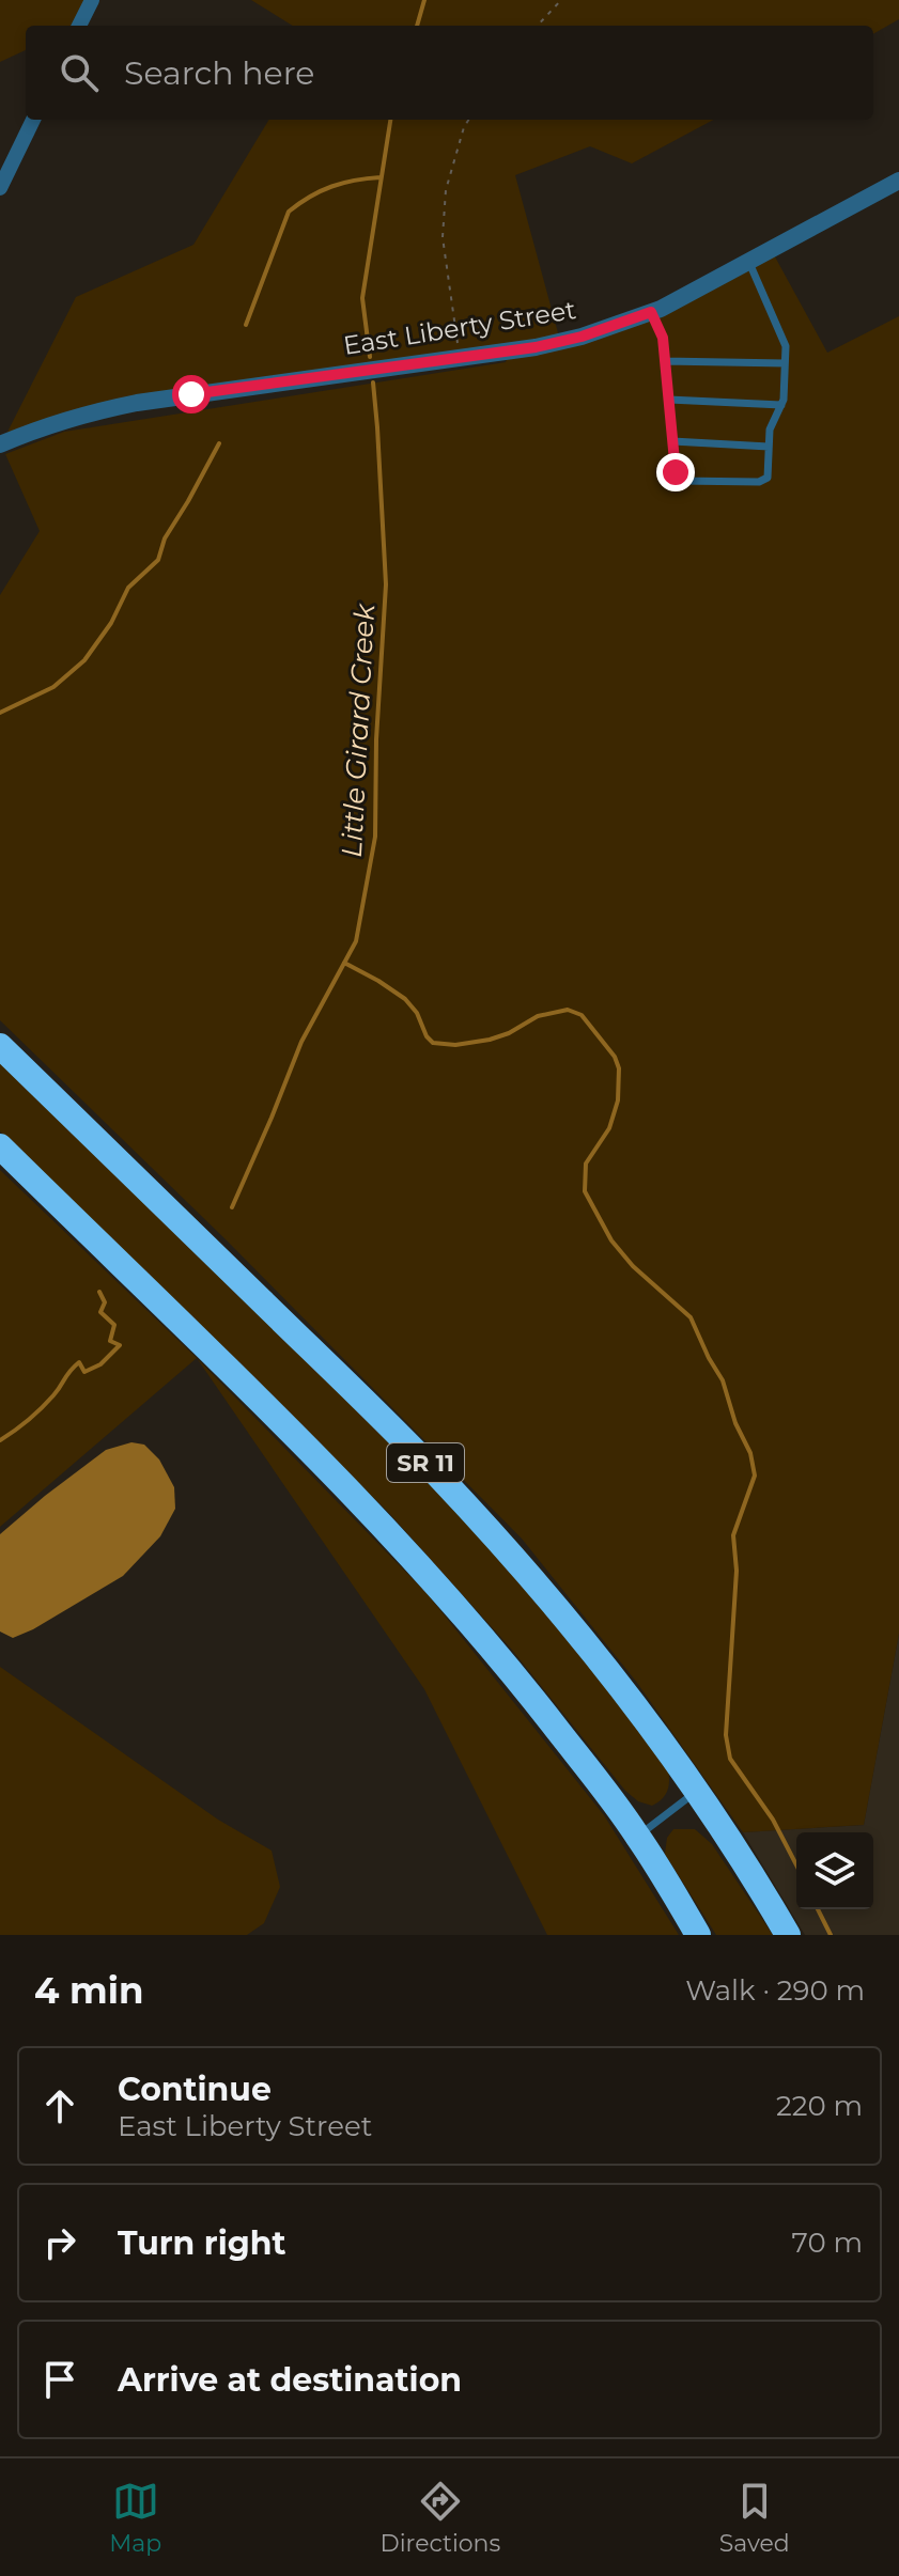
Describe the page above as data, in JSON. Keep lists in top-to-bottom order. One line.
{"streets":{"highway":["SR 11"],"street":["East Liberty Street"]},"water":["Little Girard Creek"],"page":{"search":"Search here","heading":["4 min","Walk · 290 m"],"list":[["Continue","East Liberty Street","220 m"],["Turn right","70 m"],"Arrive at destination"],"nav":["Map","Directions","Saved"]}}
